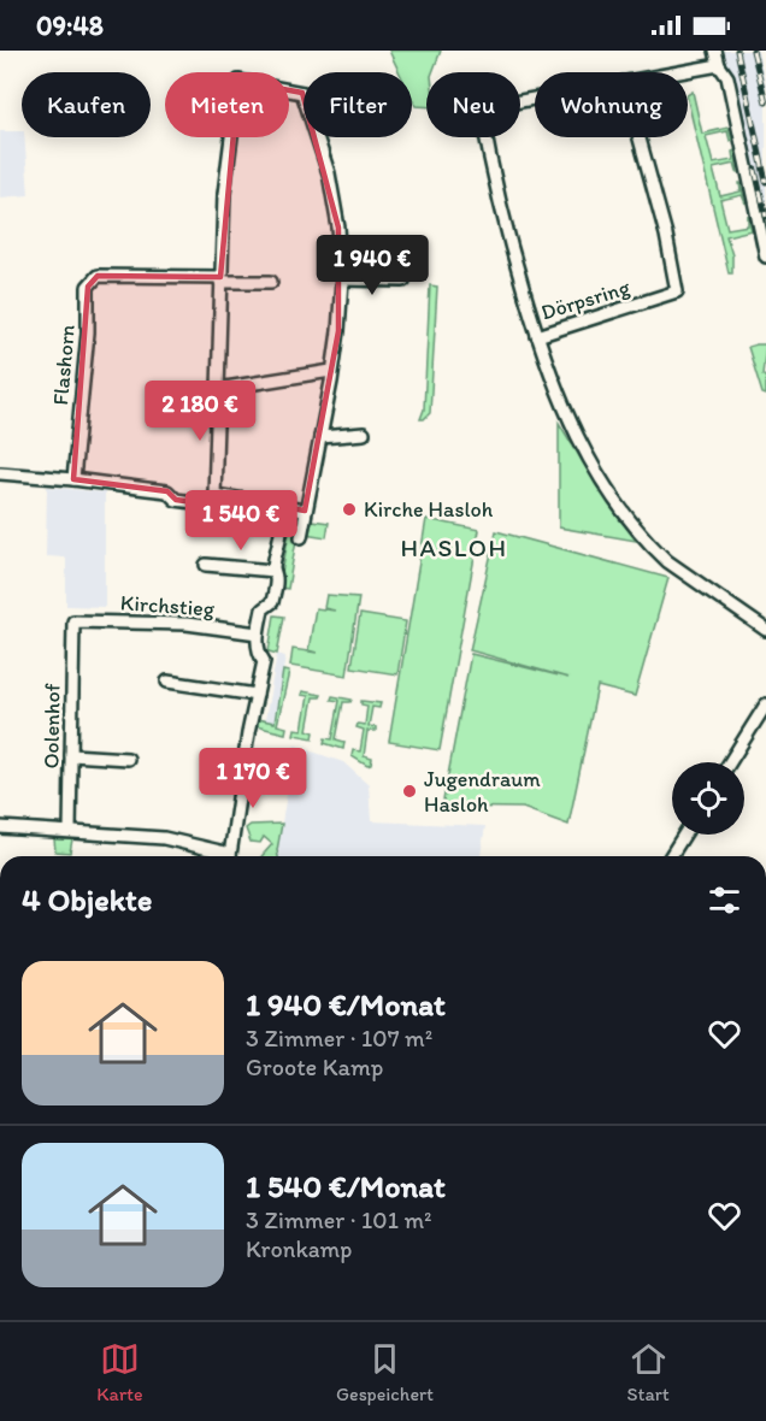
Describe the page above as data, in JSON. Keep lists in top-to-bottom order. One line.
{"streets":{"street":["Dörpsring","Flashorn","Kirchstieg","Oolenhof"]},"crossings":[["Kirchstieg","Oolenhof"]],"districts":["HASLOH"],"places":["Kirche Hasloh","Jugendraum Hasloh"],"page":{"status":"09:48","chip":["Kaufen","Mieten","Filter","Neu","Wohnung"],"price":["1 940 €","2 180 €","1 540 €","1 170 €"],"heading":"4 Objekte","list":[{"name":"1 940 €/Monat","note":"3 Zimmer · 107 m² · Groote Kamp"},{"name":"1 540 €/Monat","note":"3 Zimmer · 101 m² · Kronkamp"}],"tabs":["Karte","Gespeichert","Start"]}}
